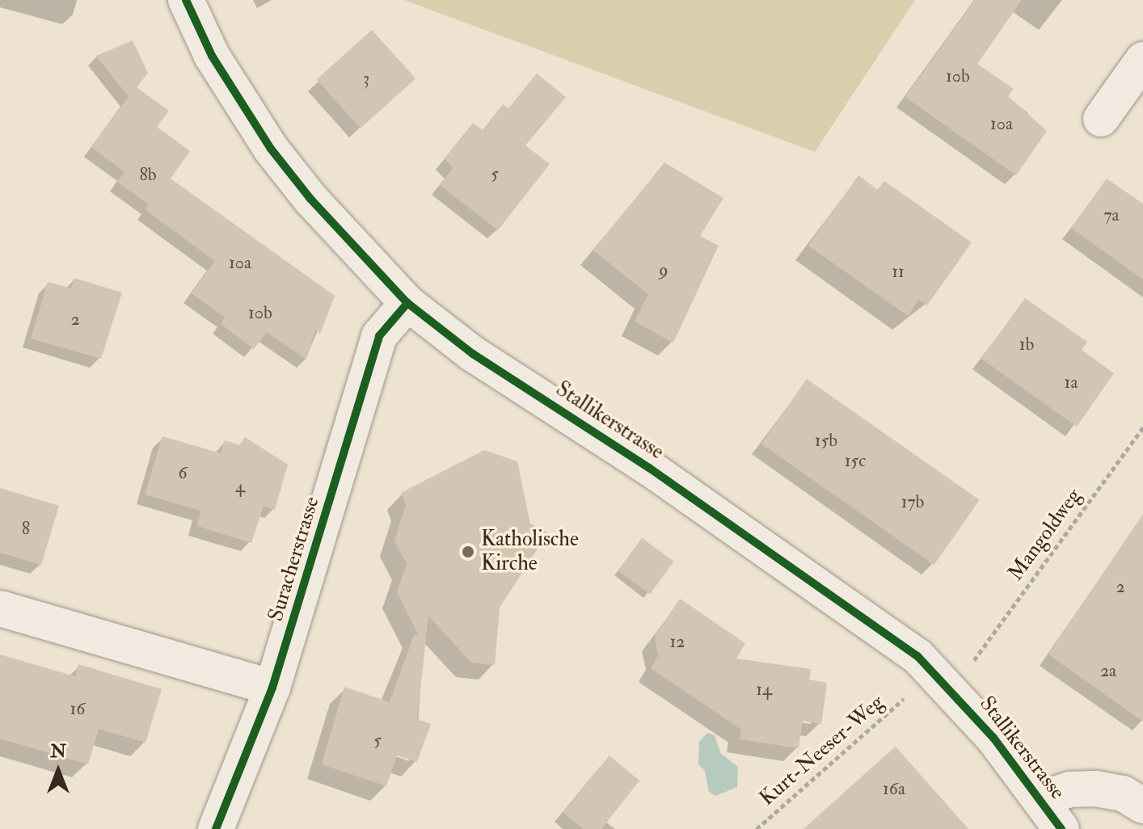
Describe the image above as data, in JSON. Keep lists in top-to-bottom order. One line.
{"streets":{"main road":["Stallikerstrasse","Suracherstrasse"],"path":["Mangoldweg","Kurt-Neeser-Weg"]},"crossings":[["Stallikerstrasse","Suracherstrasse"]],"places":["Katholische Kirche"],"house_numbers":["10b","3","10a","5","8b","7a","10a","9","11","10b","2","1b","1a","15b","15c","6","4","17b","8","2","12","2a","14","16","5","16a"],"north":"top"}
